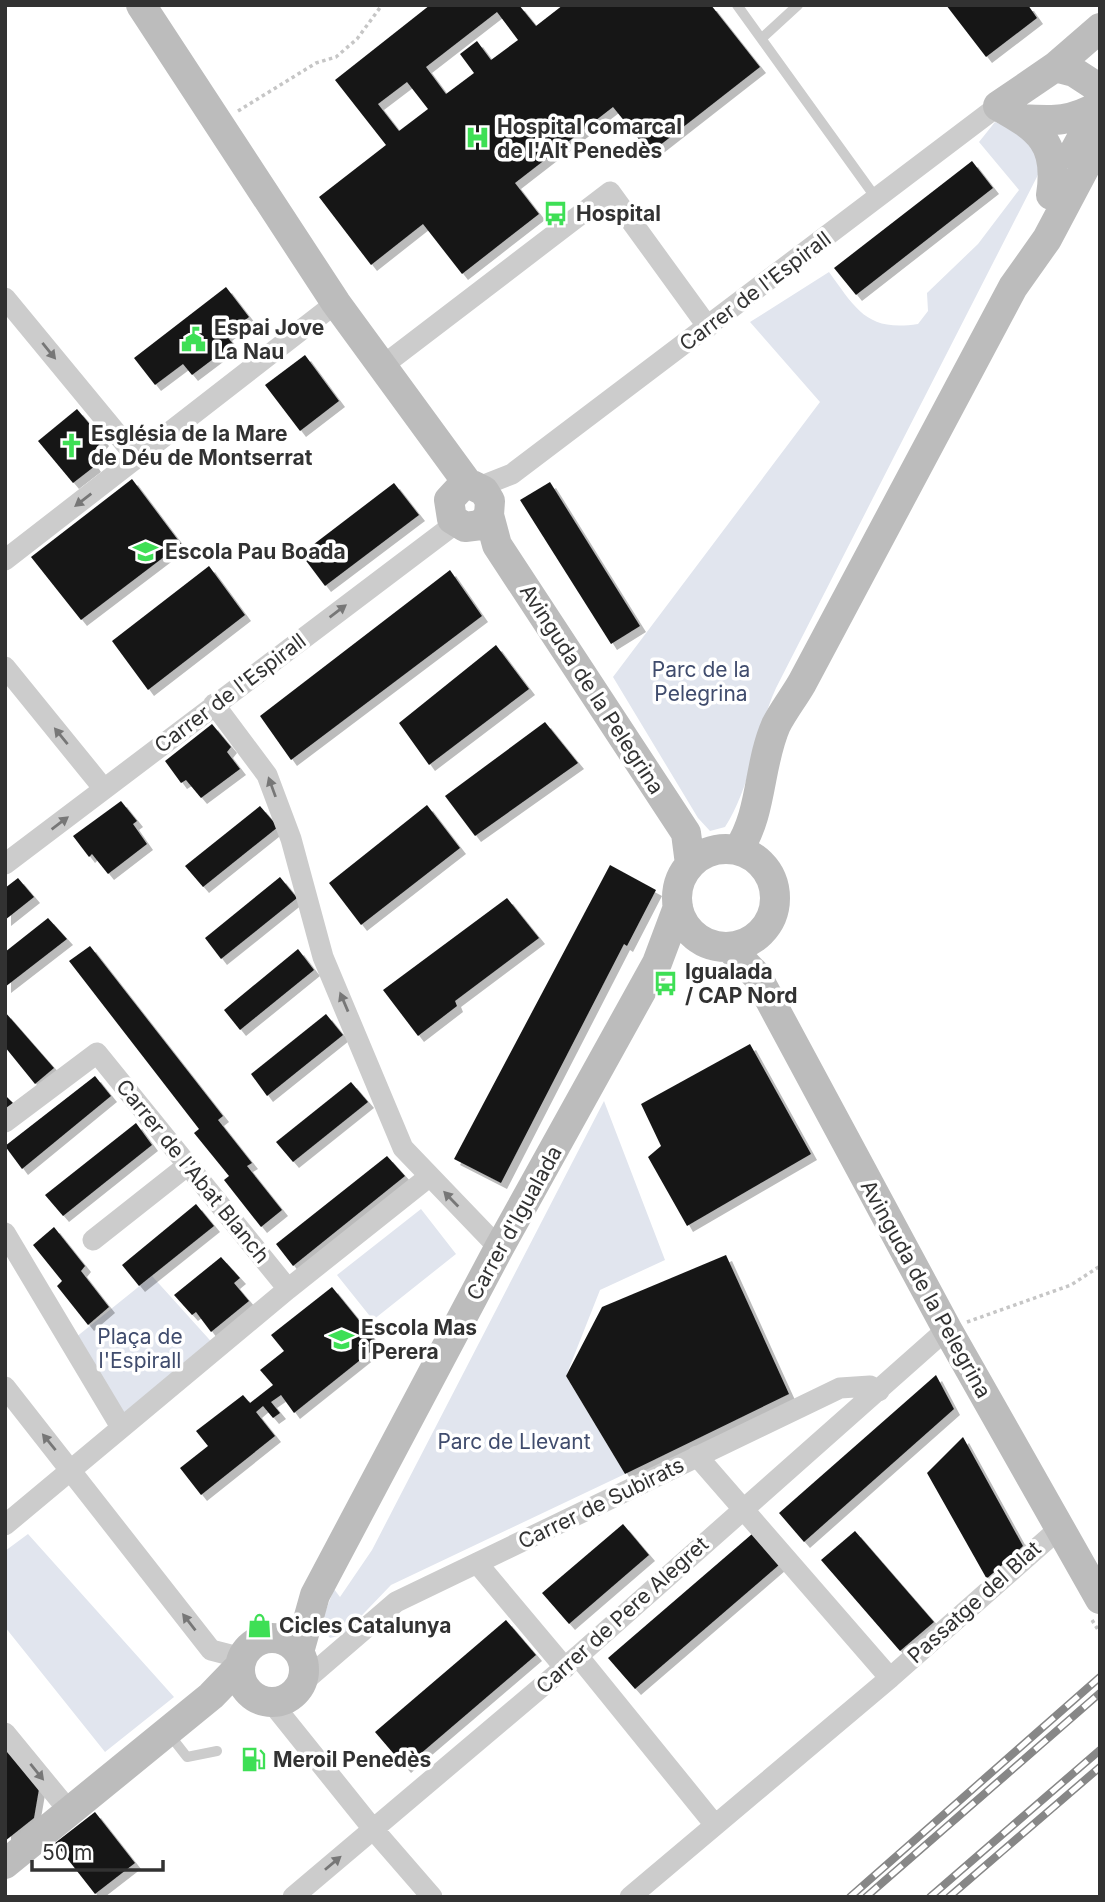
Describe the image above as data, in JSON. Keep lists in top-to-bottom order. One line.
{"streets":{"street":["Carrer de l'Espirall","Avinguda de la Pelegrina","Carrer de l'Abat Blanch","Carrer d'Igualada","Carrer de Subirats","Passatge del Blat","Carrer de Pere Alegret"]},"crossings":[["Carrer de l'Espirall","Avinguda de la Pelegrina"],["Avinguda de la Pelegrina","Carrer d'Igualada"],["Avinguda de la Pelegrina","Passatge del Blat"],["Avinguda de la Pelegrina","Carrer de Pere Alegret"],["Carrer d'Igualada","Carrer de Subirats"],["Carrer de Subirats","Carrer de Pere Alegret"]],"one_way":["Carrer de l'Espirall"],"parks":["Parc de la Pelegrina","Plaça de l'Espirall","Parc de Llevant"],"places":{"hospital":["Hospital comarcal de l'Alt Penedès"],"bus stop":["Hospital","Igualada / CAP Nord"],"public building":["Espai Jove La Nau"],"church":["Església de la Mare de Déu de Montserrat"],"school or university":["Escola Pau Boada","Escola Mas i Perera"],"shop":["Cicles Catalunya"],"fuel station":["Meroil Penedès"]},"scale_bar":"50 m"}
